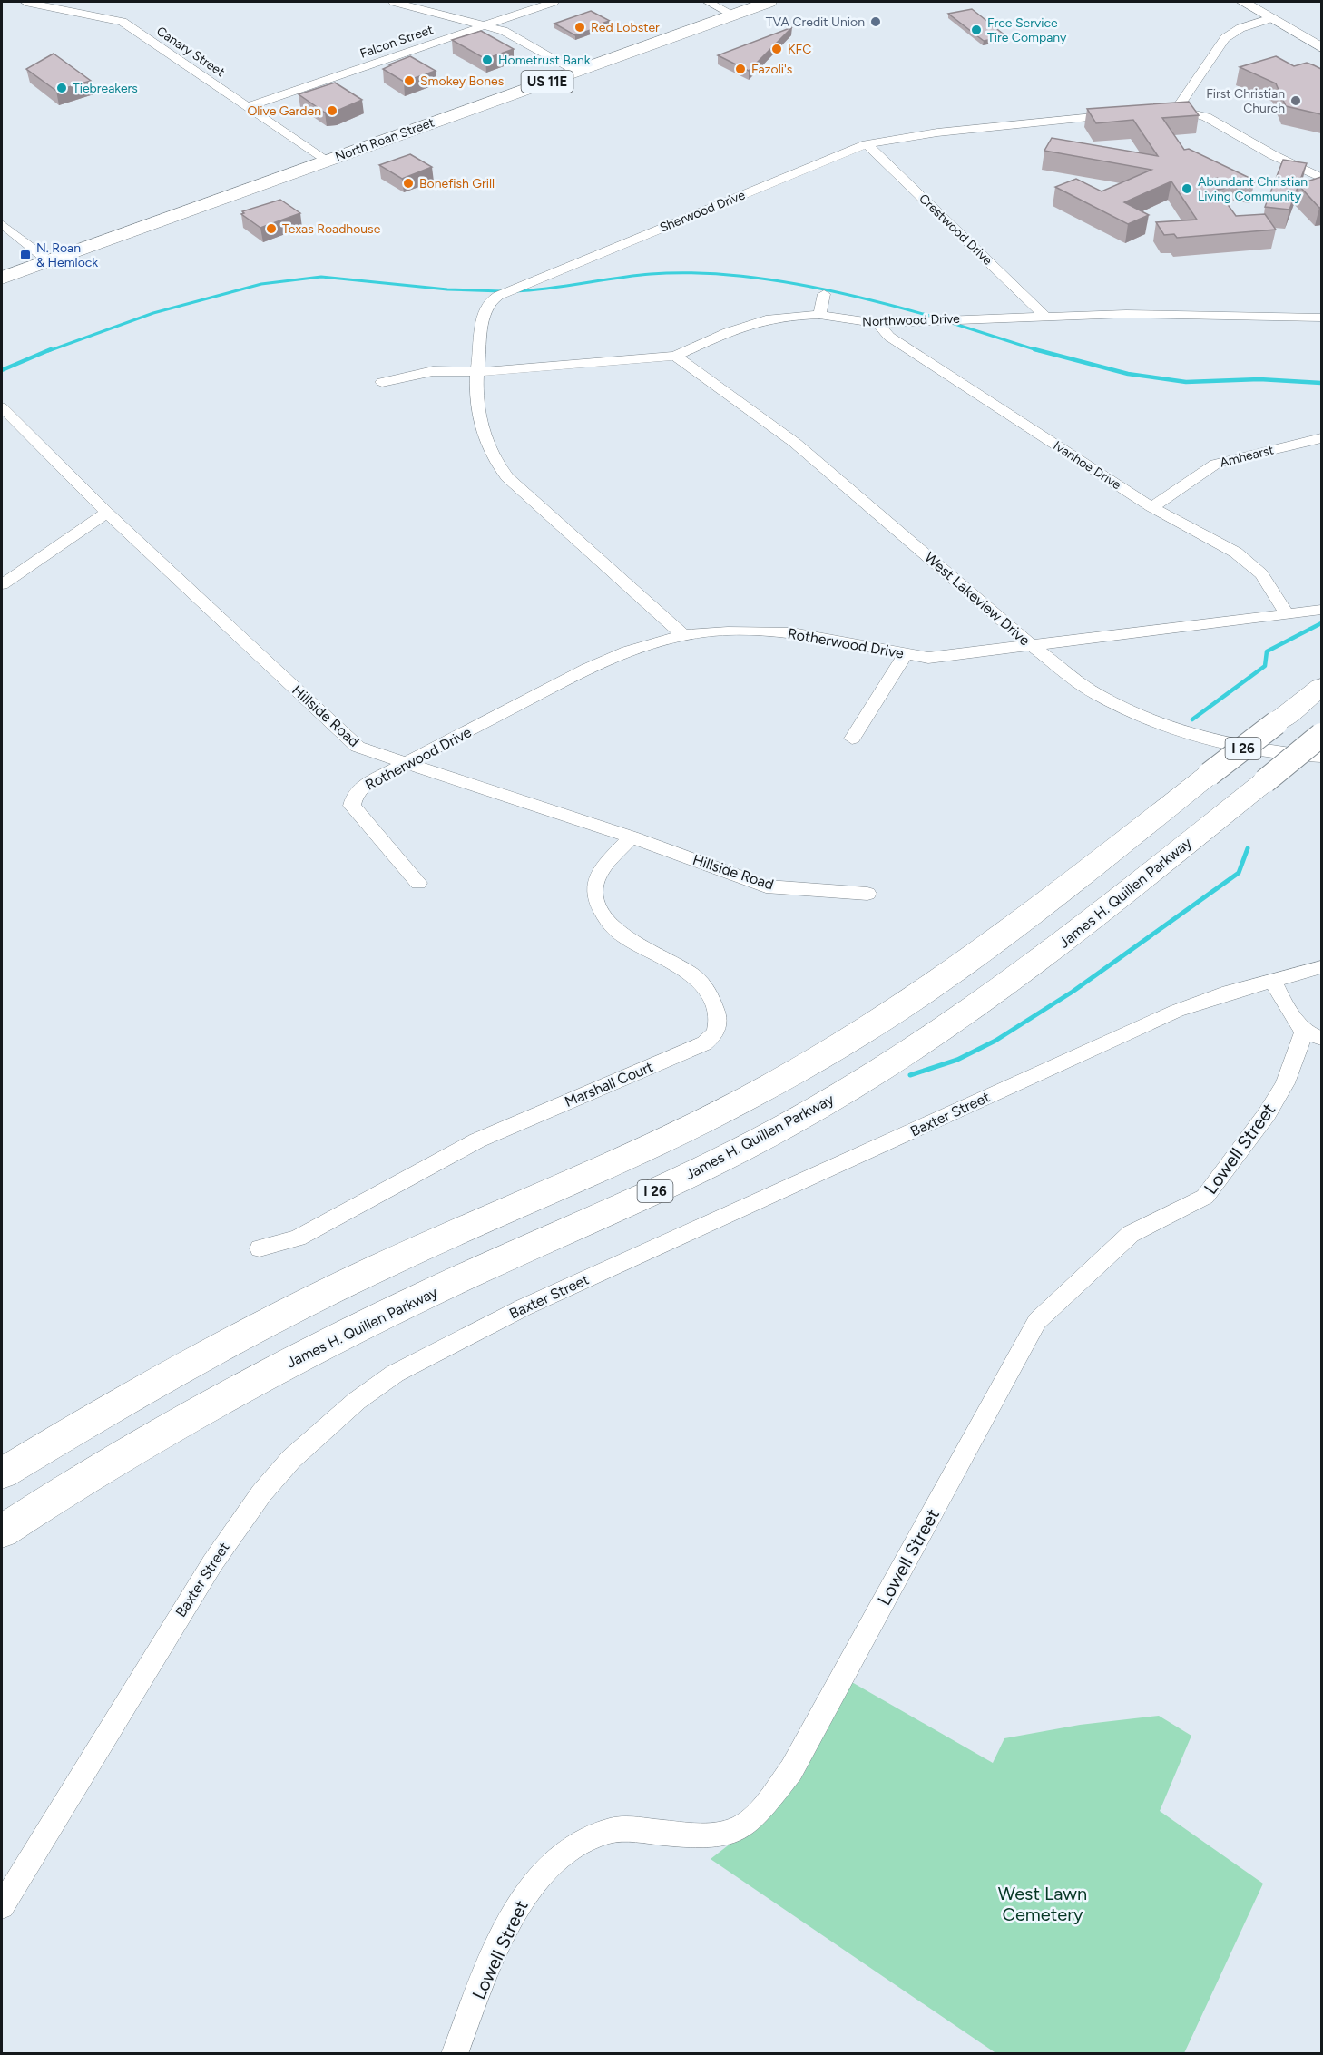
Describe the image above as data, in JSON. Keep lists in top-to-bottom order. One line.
{"streets":{"main road":["US 11E","North Roan Street","I 26","James H. Quillen Parkway"],"street":["Falcon Street","Canary Street","Sherwood Drive","Crestwood Drive","Northwood Drive","Amhearst","Ivanhoe Drive","West Lakeview Drive","Rotherwood Drive","Hillside Road","Marshall Court","Baxter Street","Lowell Street"]},"crossings":[["Falcon Street","Canary Street"],["Canary Street","North Roan Street"],["Sherwood Drive","Crestwood Drive"],["Sherwood Drive","Northwood Drive"],["Sherwood Drive","Rotherwood Drive"],["Crestwood Drive","Northwood Drive"],["Northwood Drive","Ivanhoe Drive"],["Northwood Drive","West Lakeview Drive"],["Amhearst","Ivanhoe Drive"],["Ivanhoe Drive","Rotherwood Drive"],["West Lakeview Drive","Rotherwood Drive"],["Rotherwood Drive","Hillside Road"],["Hillside Road","Marshall Court"],["Baxter Street","Lowell Street"]],"parks":["West Lawn Cemetery"],"places":{"other":["TVA Credit Union","Red Lobster","Free Service Tire Company","KFC","Hometrust Bank","Fazoli's","Smokey Bones","Tiebreakers","First Christian Church","Olive Garden","Bonefish Grill","Abundant Christian Living Community","Texas Roadhouse"],"transit":["N. Roan & Hemlock"]}}
